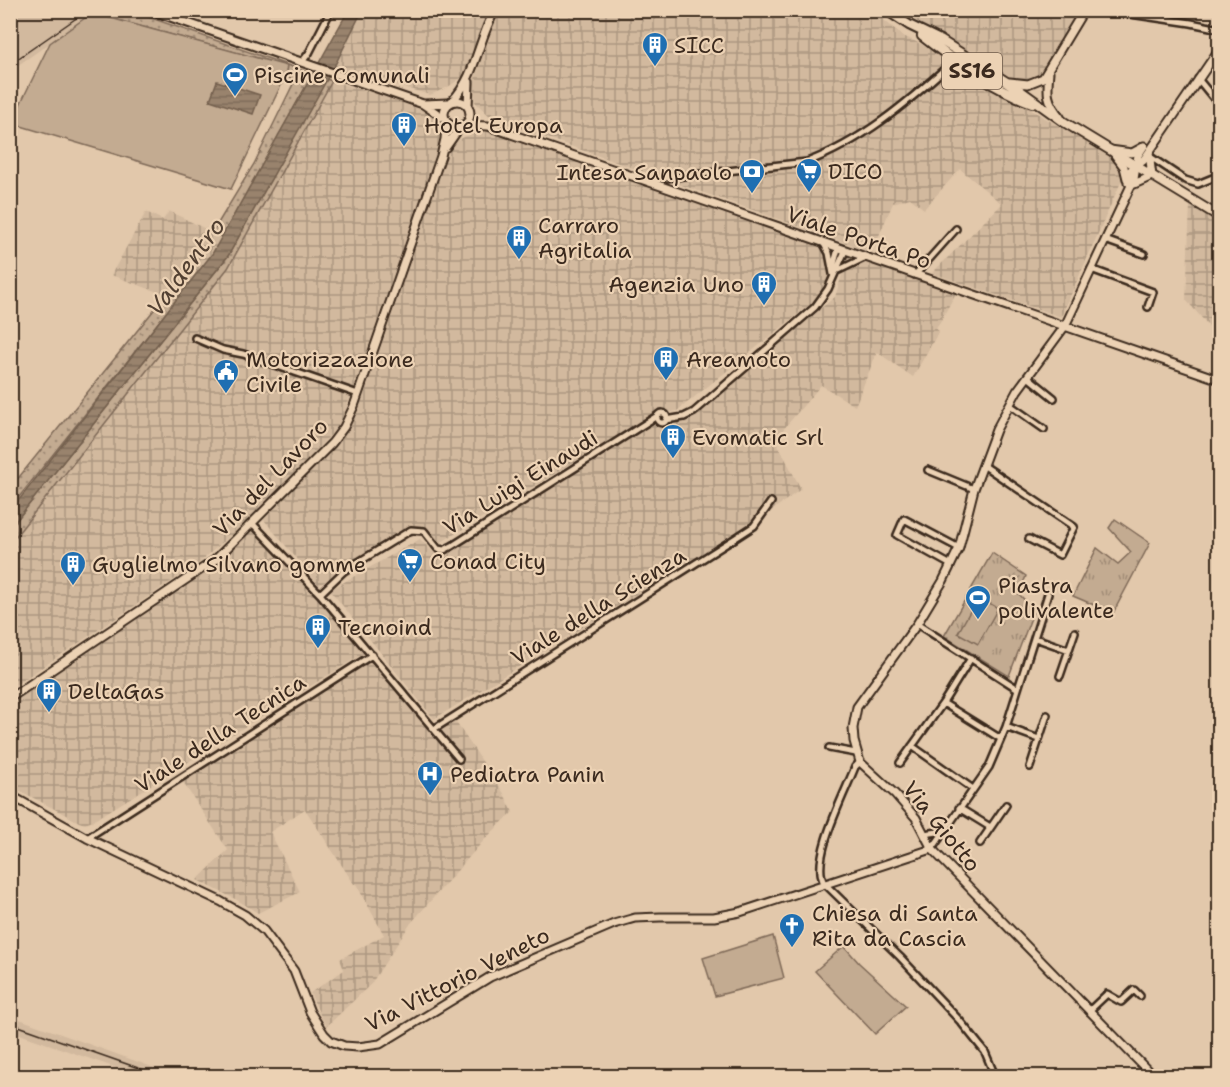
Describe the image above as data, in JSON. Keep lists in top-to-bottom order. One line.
{"streets":{"main road":["SS16"],"street":["Viale Porta Po","Via del Lavoro","Via Luigi Einaudi","Viale della Scienza","Viale della Tecnica","Via Giotto","Via Vittorio Veneto"]},"crossings":[["SS16","Via Giotto"],["Viale Porta Po","Via Giotto"],["Viale della Tecnica","Via Vittorio Veneto"],["Via Giotto","Via Vittorio Veneto"]],"water":["Valdentro"],"places":{"building":["SICC","Hotel Europa","Carraro Agritalia","Agenzia Uno","Areamoto","Evomatic Srl","Guglielmo Silvano gomme","Tecnoind","DeltaGas"],"sports":["Piscine Comunali","Piastra polivalente"],"supermarket":["DICO","Conad City"],"bank":["Intesa Sanpaolo"],"public building":["Motorizzazione Civile"],"hospital":["Pediatra Panin"],"church":["Chiesa di Santa Rita da Cascia"]}}
